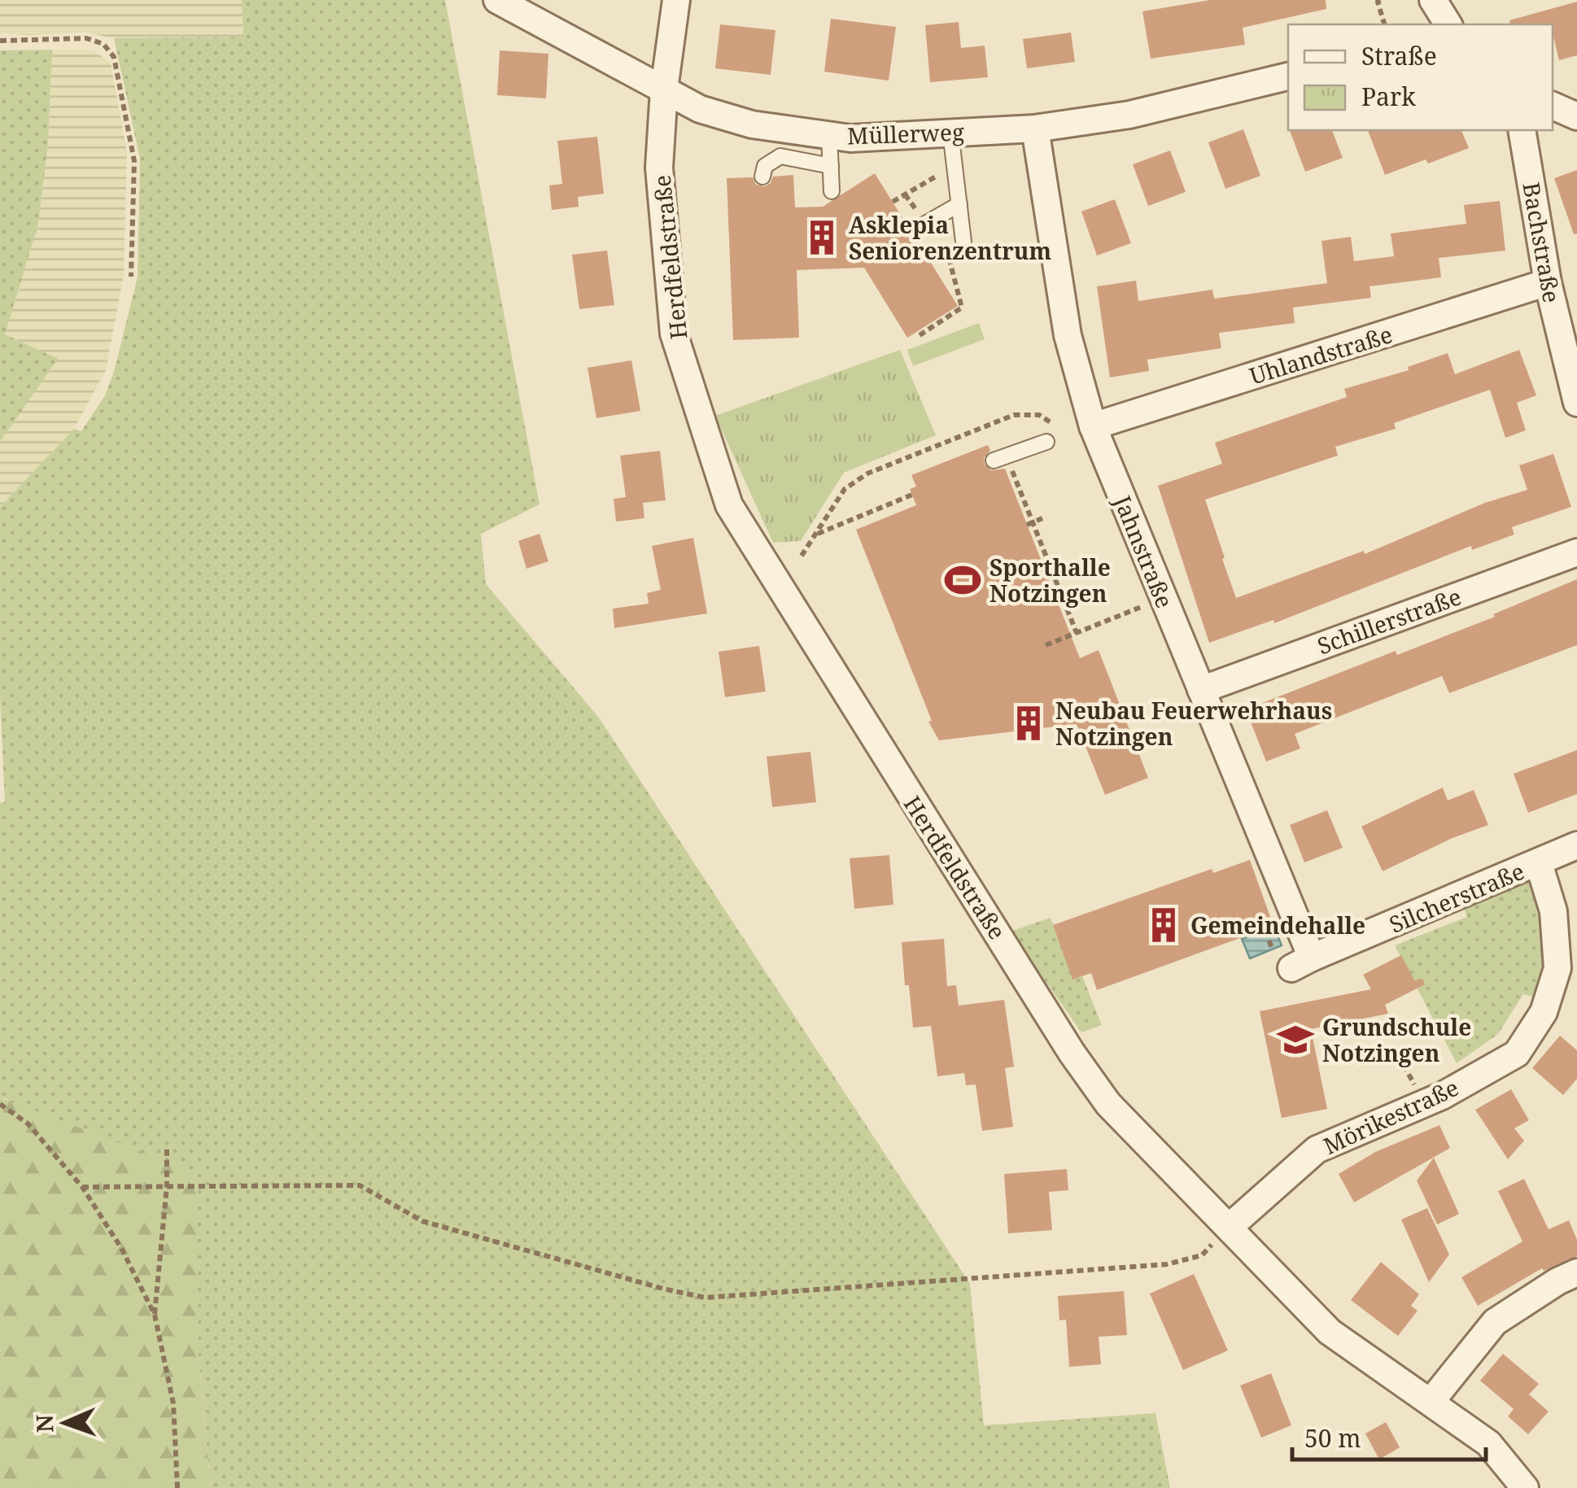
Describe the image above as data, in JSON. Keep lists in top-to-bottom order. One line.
{"streets":{"street":["Müllerweg","Bachstraße","Herdfeldstraße","Uhlandstraße","Jahnstraße","Schillerstraße","Silcherstraße","Mörikestraße"]},"crossings":[["Müllerweg","Herdfeldstraße"],["Müllerweg","Jahnstraße"],["Bachstraße","Uhlandstraße"],["Herdfeldstraße","Mörikestraße"],["Uhlandstraße","Jahnstraße"],["Jahnstraße","Schillerstraße"],["Jahnstraße","Silcherstraße"],["Silcherstraße","Mörikestraße"]],"places":{"building":["Asklepia Seniorenzentrum","Neubau Feuerwehrhaus Notzingen","Gemeindehalle"],"sports":["Sporthalle Notzingen"],"school or university":["Grundschule Notzingen"]},"legend":["Straße","Park"],"scale_bar":"50 m","north":"left"}
